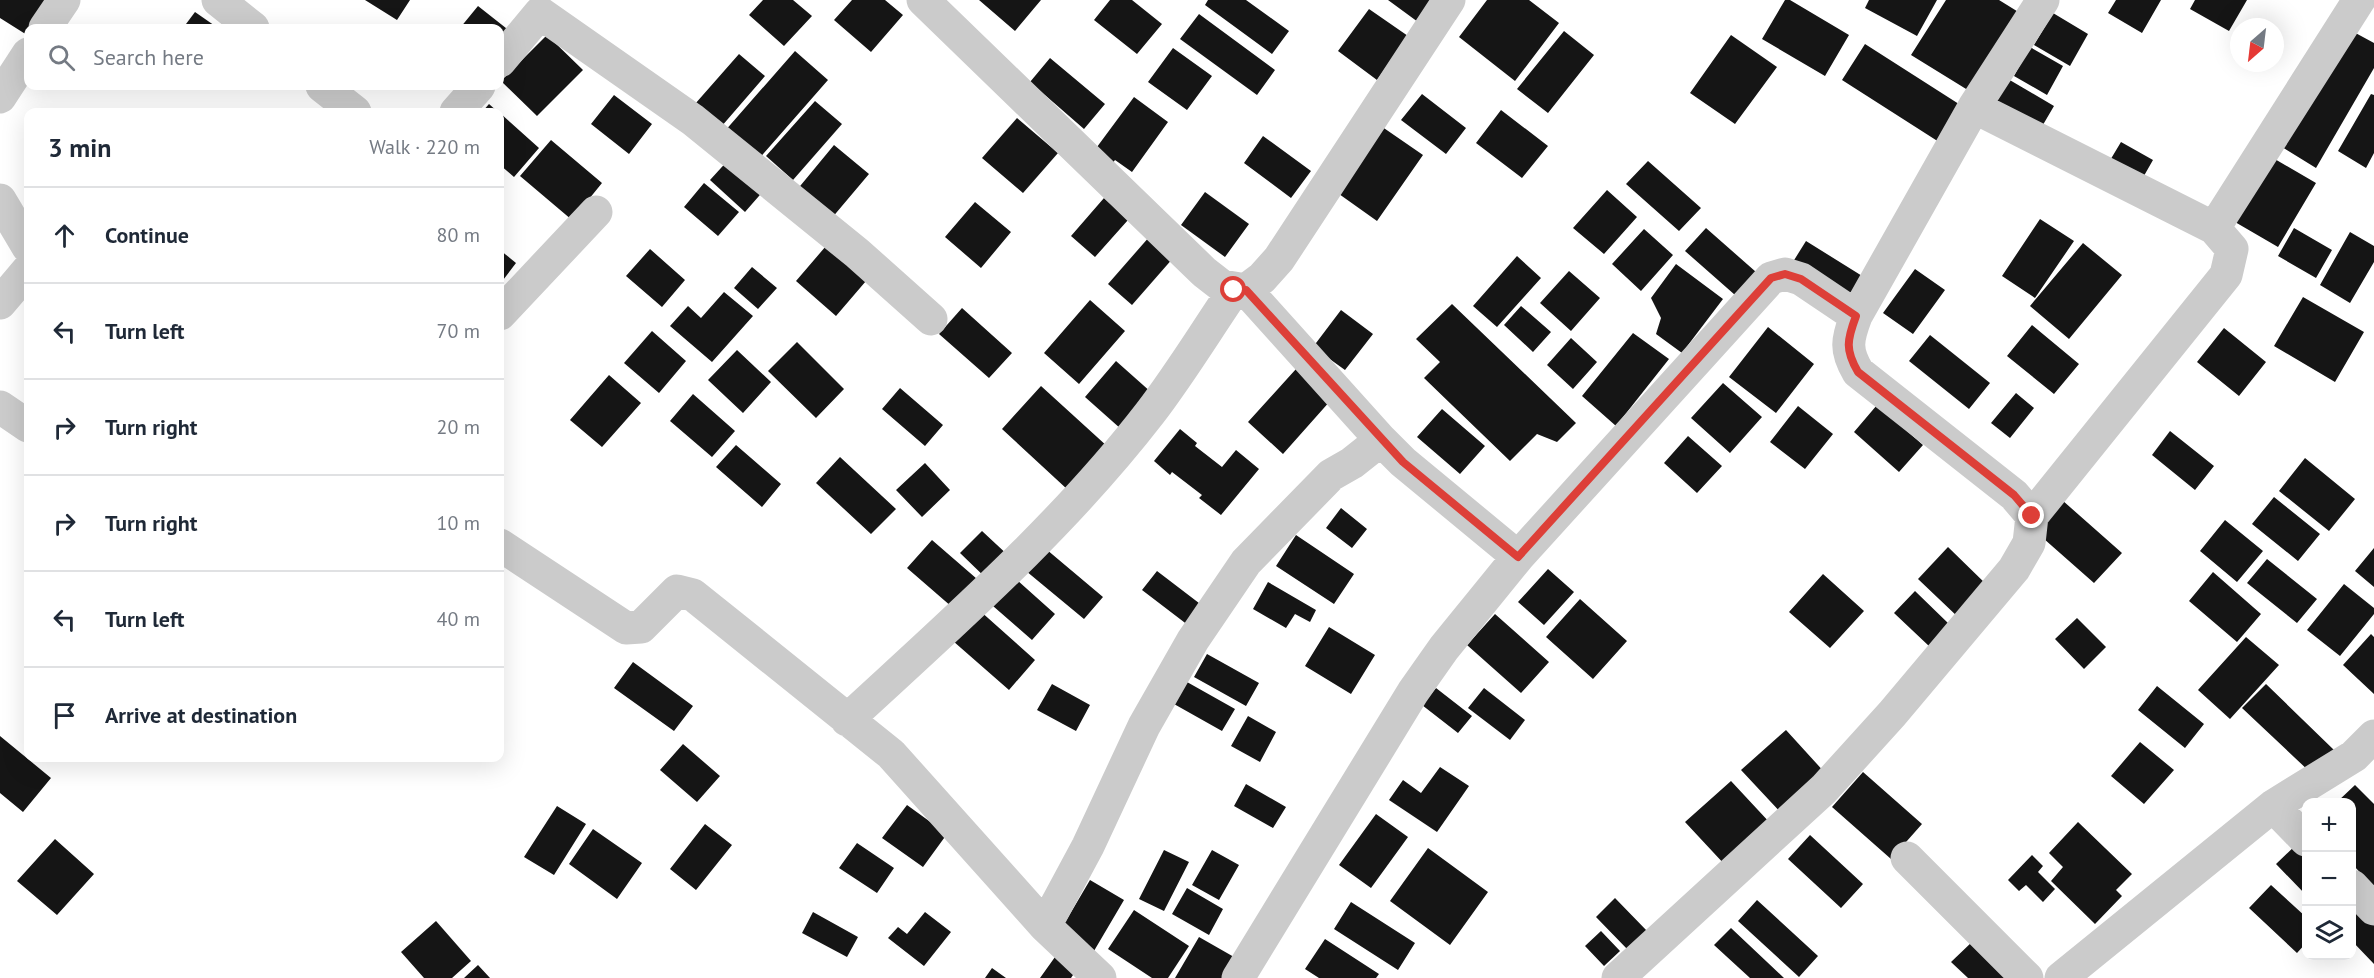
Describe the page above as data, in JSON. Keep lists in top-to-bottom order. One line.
{"north":"bottom left","page":{"search":"Search here","heading":["3 min","Walk · 220 m"],"list":[["Continue","80 m"],["Turn left","70 m"],["Turn right","20 m"],["Turn right","10 m"],["Turn left","40 m"],"Arrive at destination"],"map_buttons":["+","−"]}}
